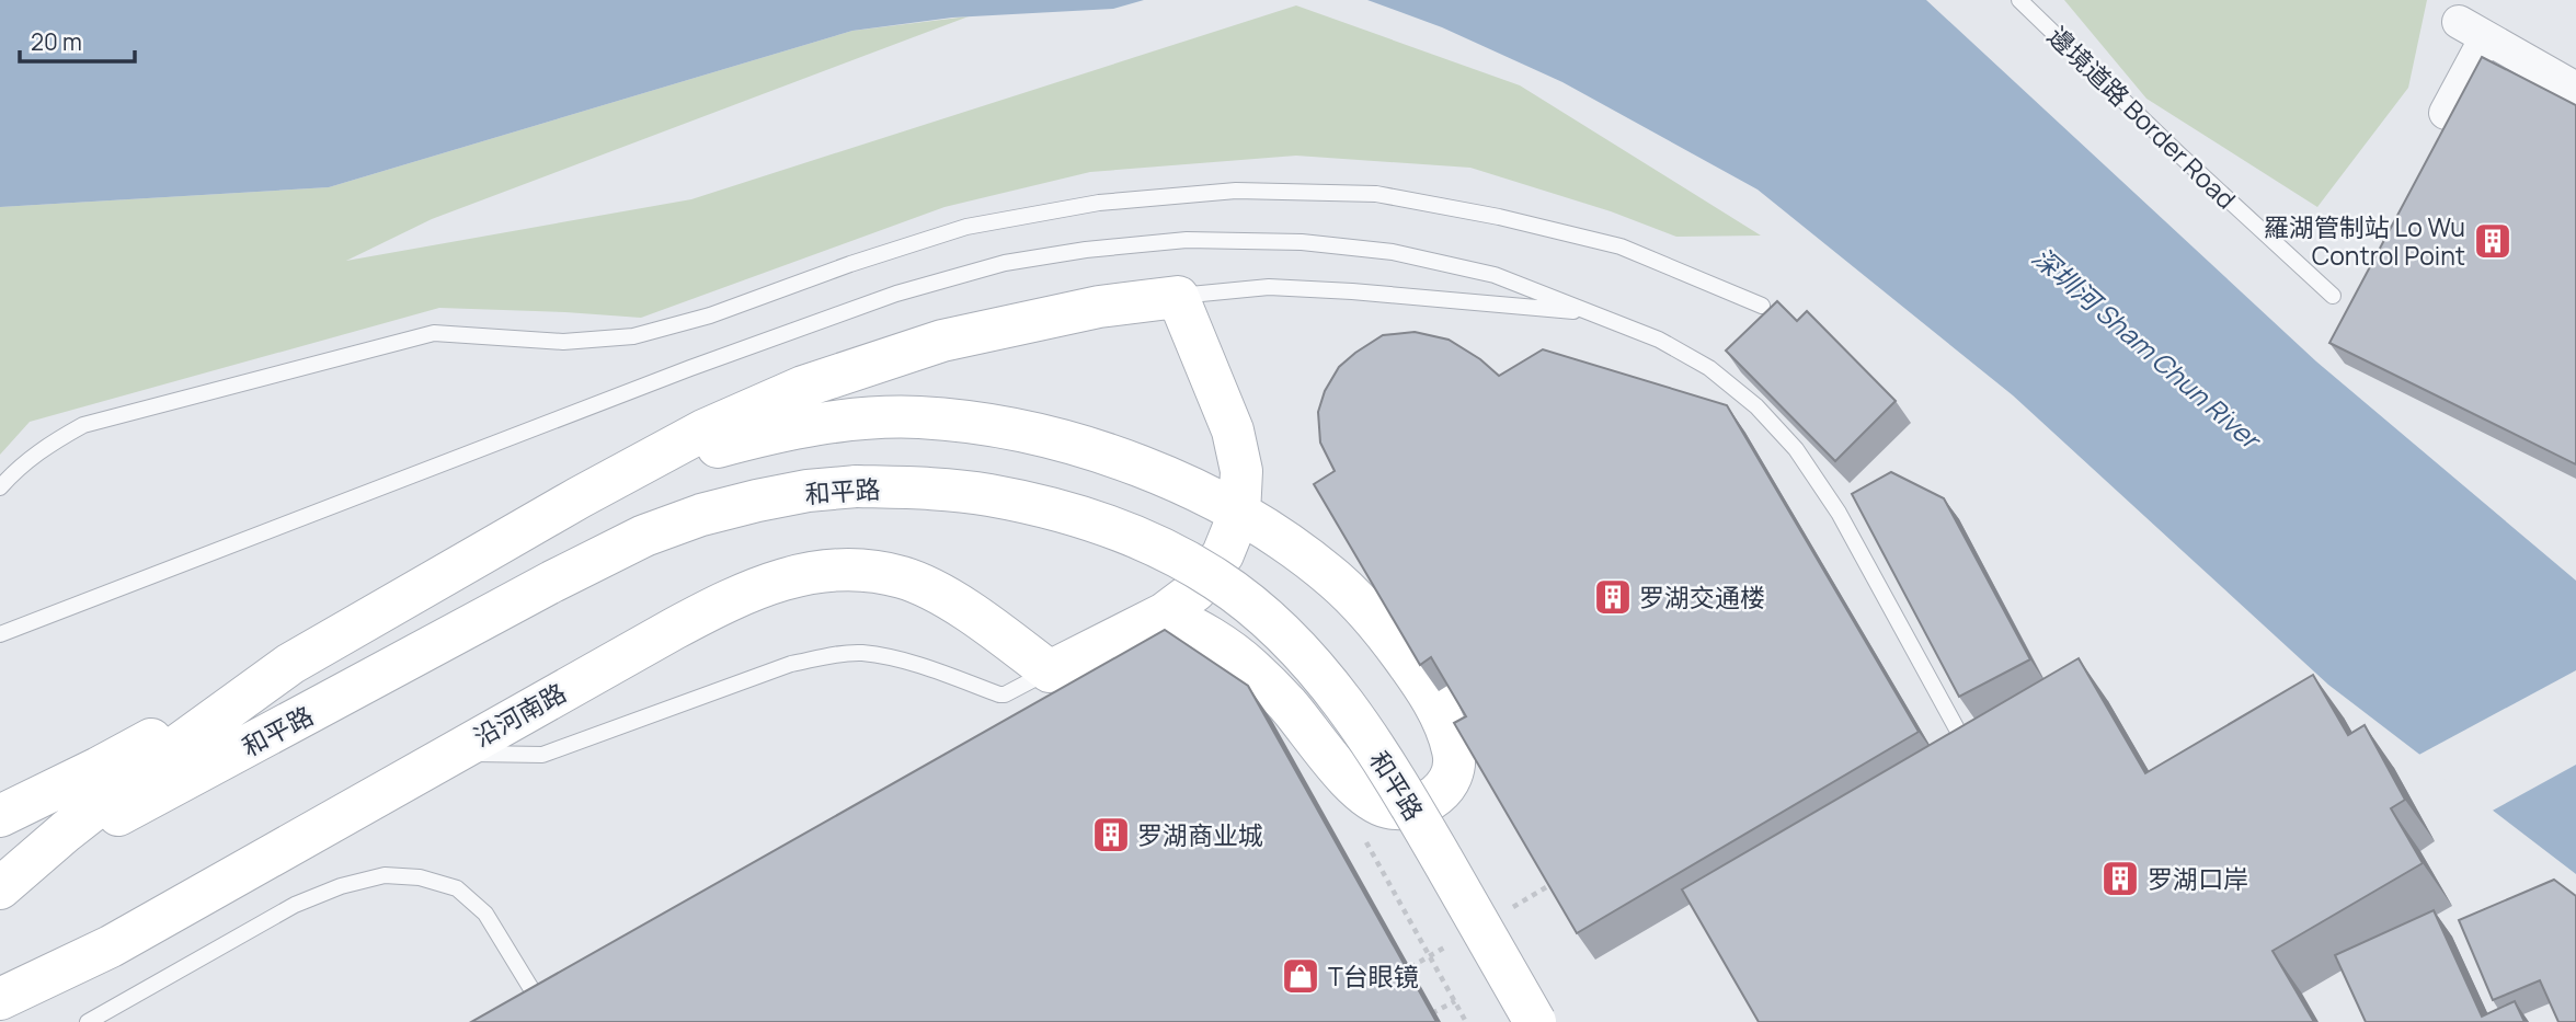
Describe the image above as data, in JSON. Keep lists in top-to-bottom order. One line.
{"streets":{"main road":["和平路","沿河南路"],"lane":["邊境道路 Border Road"]},"water":["深圳河 Sham Chun River"],"places":{"building":["羅湖管制站 Lo Wu Control Point","罗湖交通楼","罗湖商业城","罗湖口岸"],"shop":["T台眼镜"]},"scale_bar":"20 m"}
